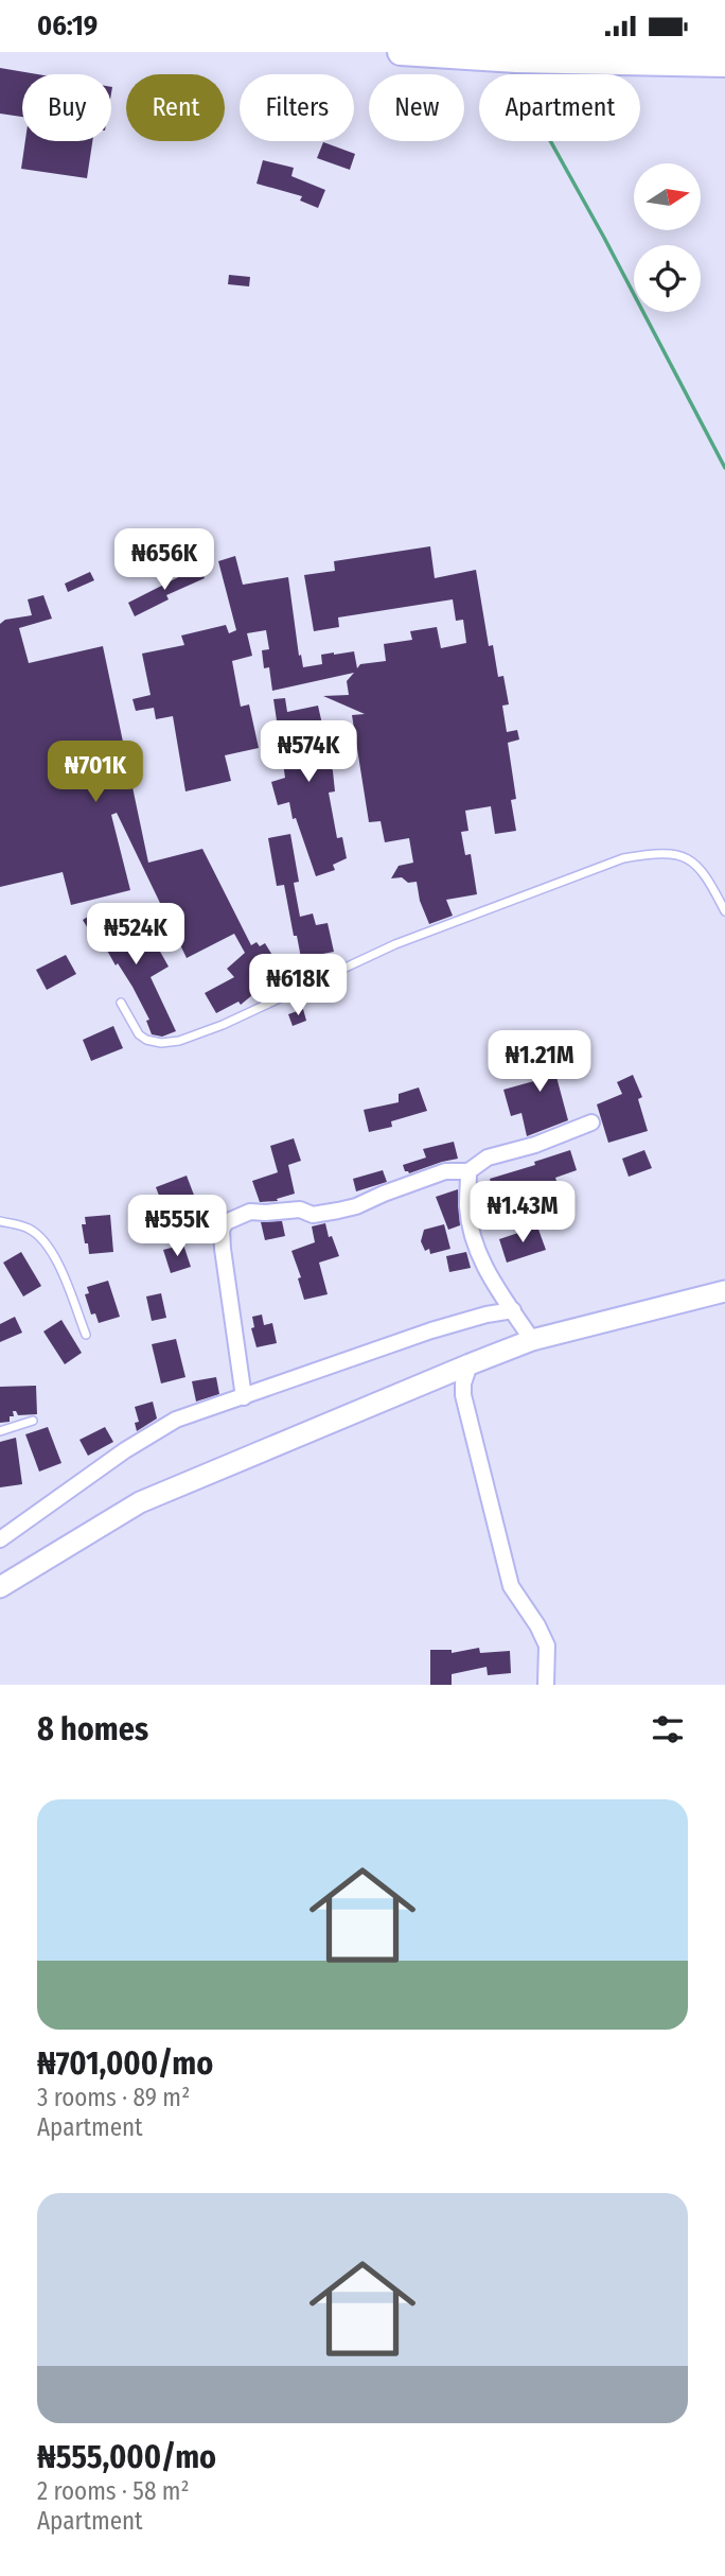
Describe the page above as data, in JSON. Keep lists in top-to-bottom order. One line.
{"north":"right","page":{"status":"06:19","chip":["Buy","Rent","Filters","New","Apartment"],"price":["₦656K","₦574K","₦701K","₦524K","₦618K","₦1.21M","₦1.43M","₦555K"],"heading":"8 homes","list":[{"name":"₦701,000/mo","note":"3 rooms · 89 m² · Apartment"},{"name":"₦555,000/mo","note":"2 rooms · 58 m² · Apartment"}]}}
